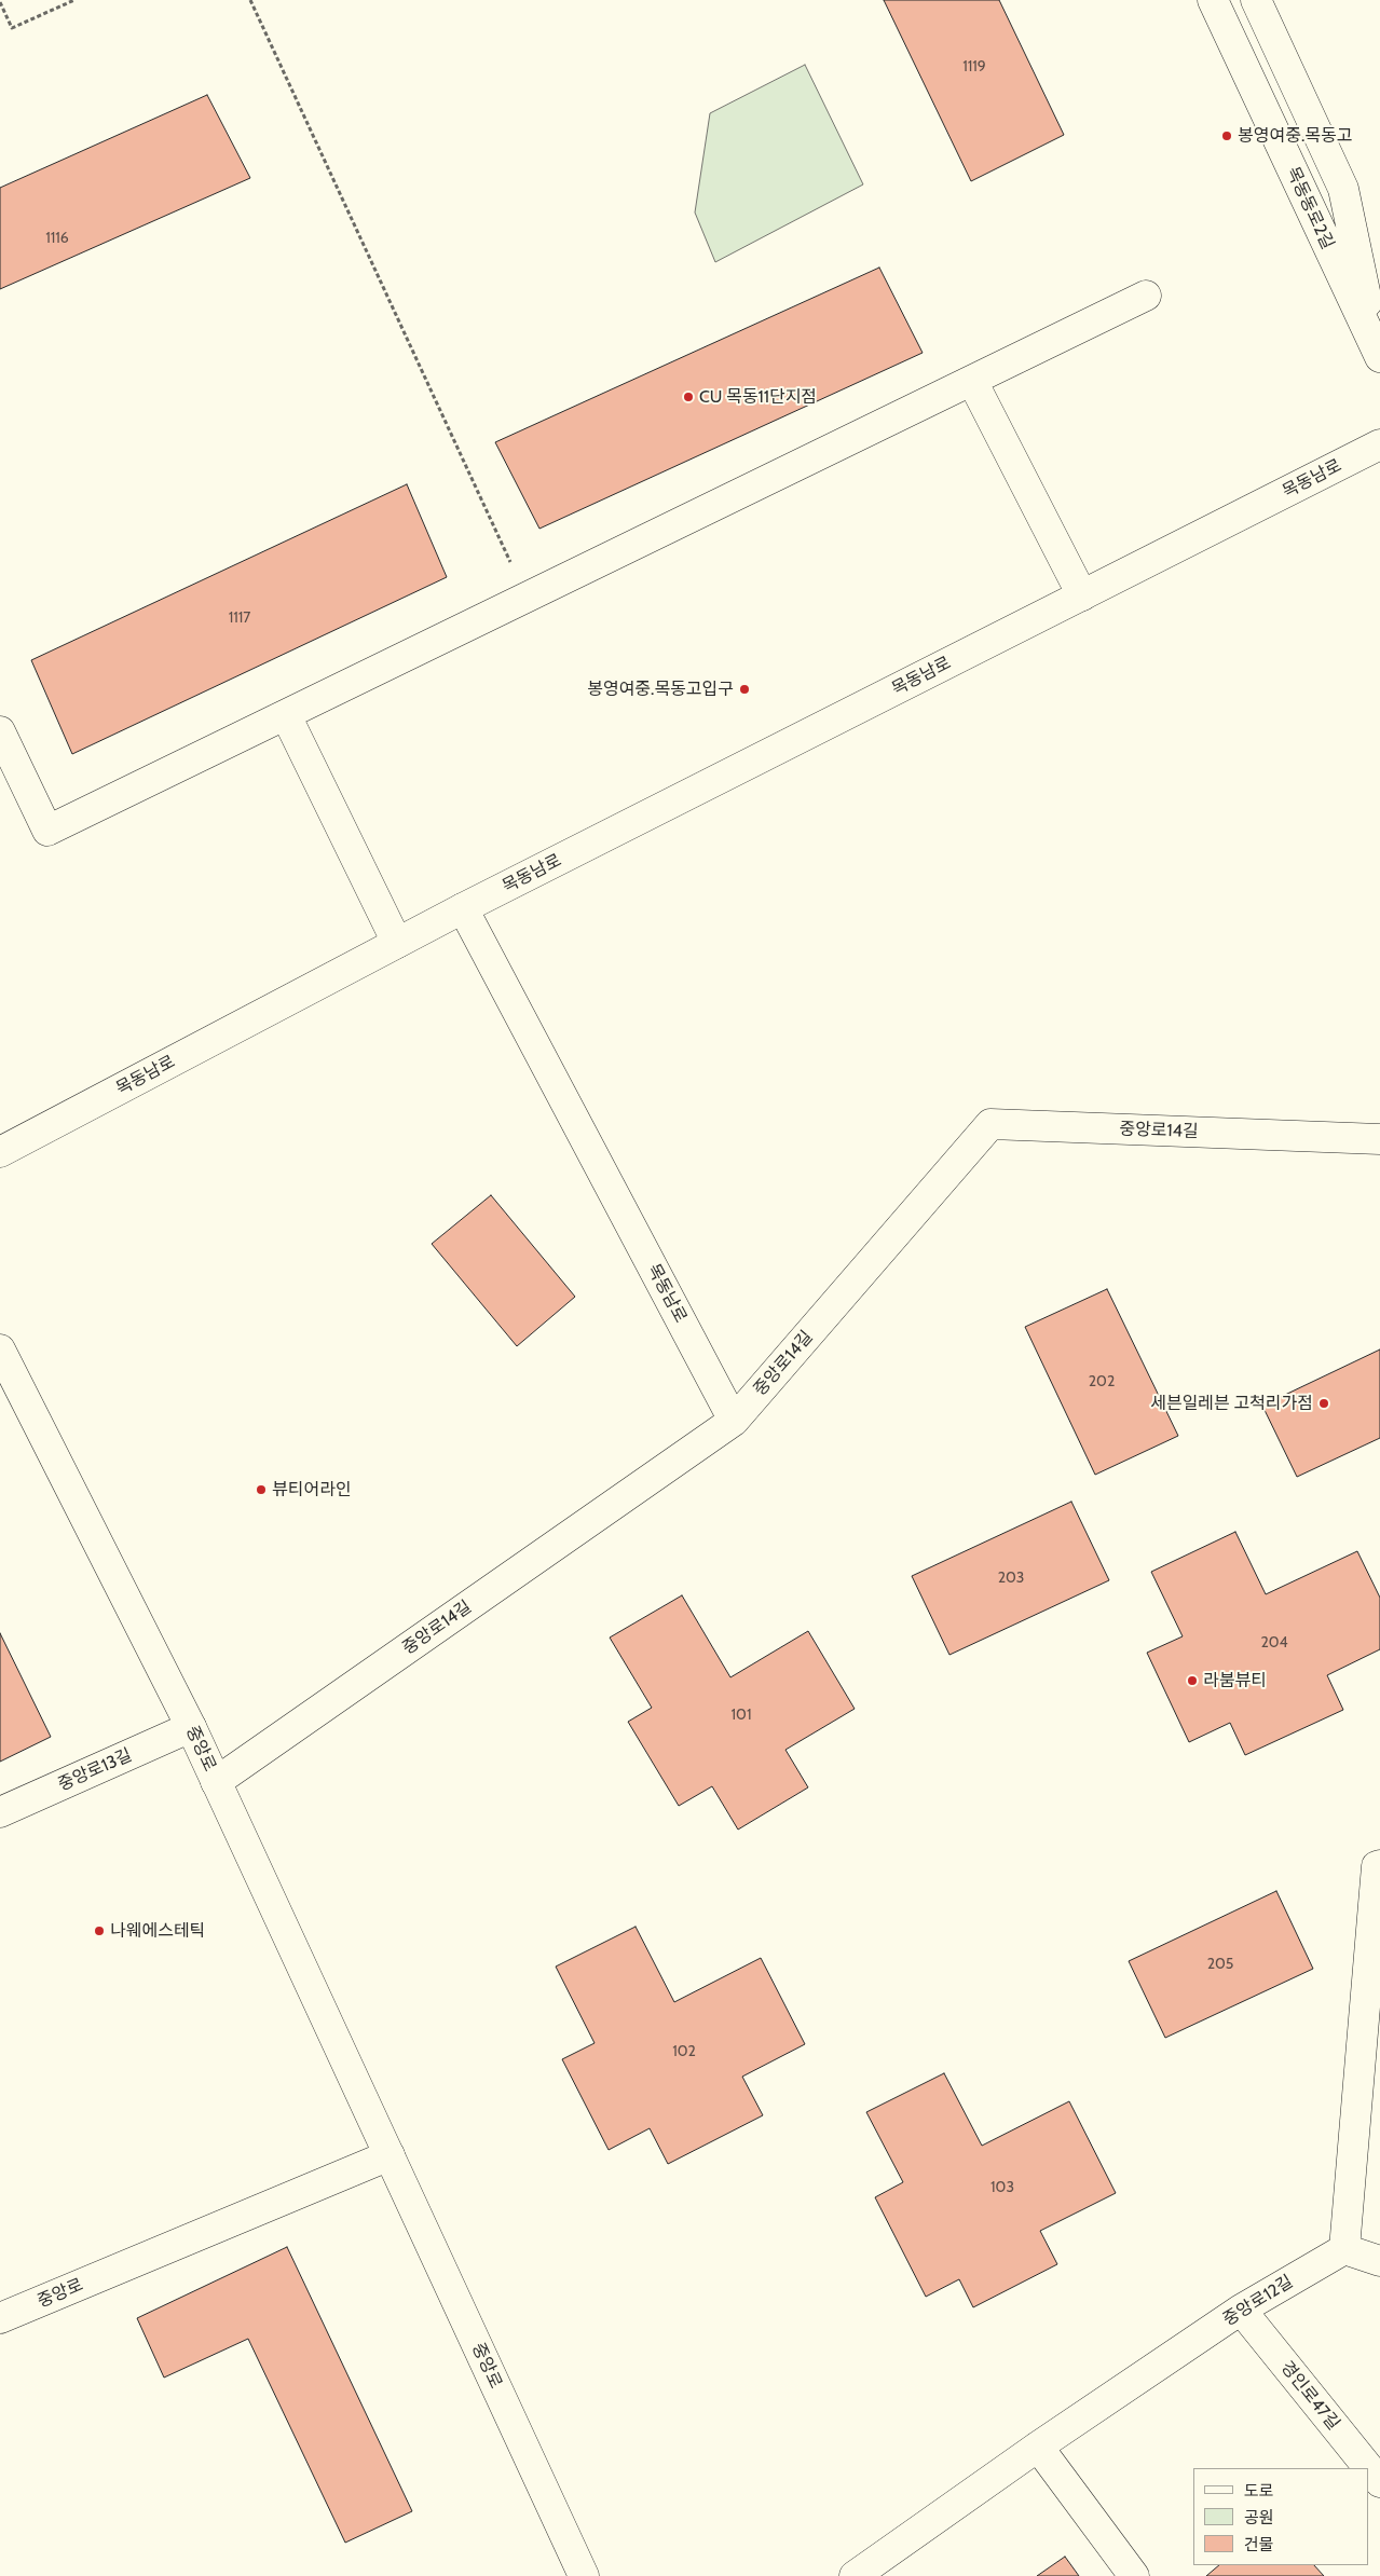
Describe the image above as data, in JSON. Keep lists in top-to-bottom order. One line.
{"streets":{"street":["목동동로2길","목동남로","중앙로14길","중앙로","중앙로13길","중앙로12길","경인로47길"]},"crossings":[["목동남로","중앙로14길"],["중앙로14길","중앙로"],["중앙로","중앙로13길"],["중앙로12길","경인로47길"]],"places":["봉영여중.목동고","CU 목동11단지점","봉영여중.목동고입구","세븐일레븐 고척리가점","뷰티어라인","라붐뷰티","나웨에스테틱"],"house_numbers":["1119","1116","1117","202","203","204","101","205","102","103"],"legend":["도로","공원","건물"]}
